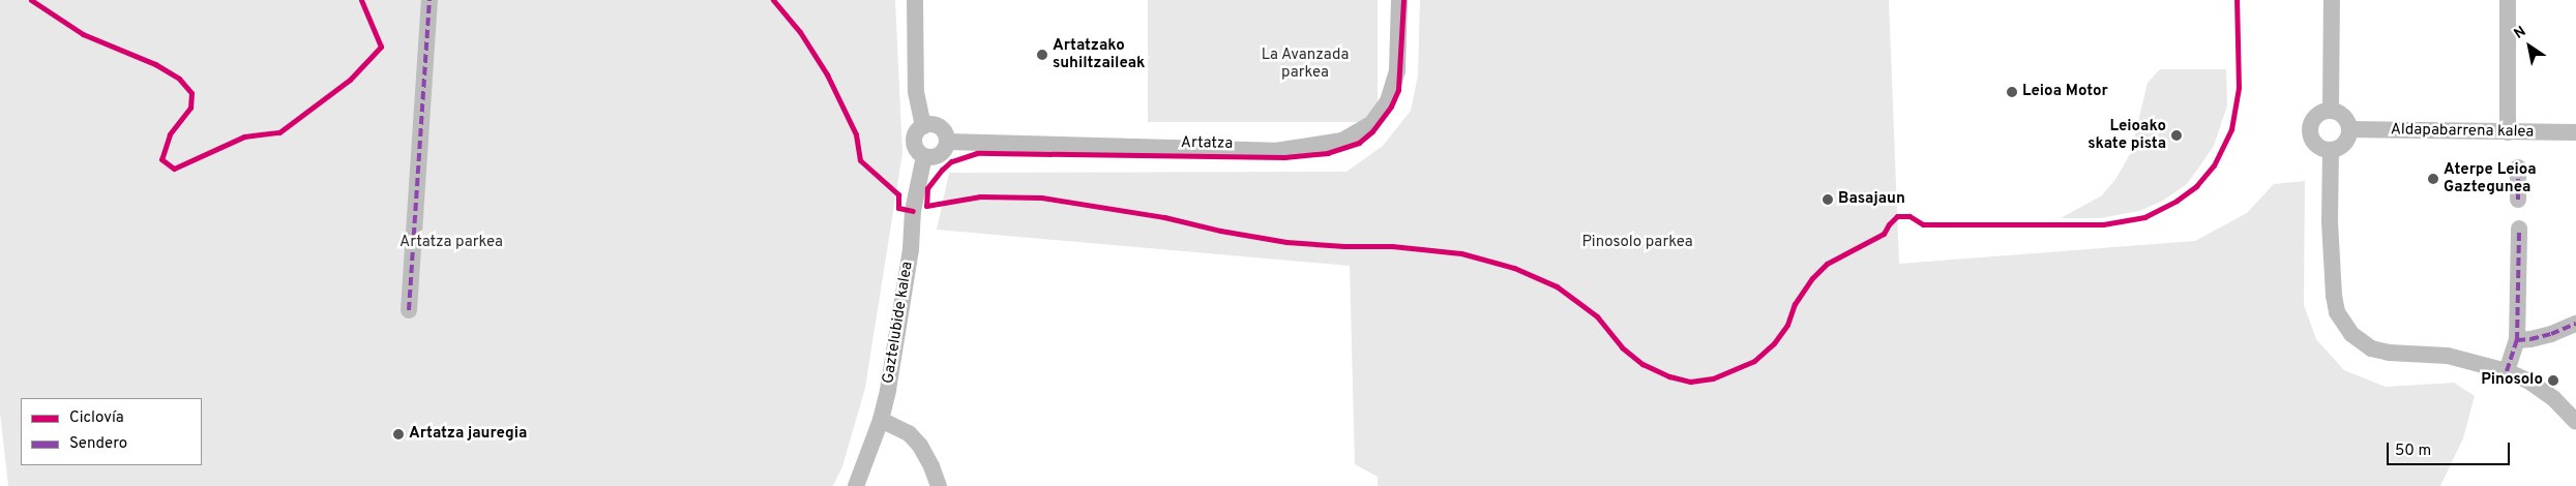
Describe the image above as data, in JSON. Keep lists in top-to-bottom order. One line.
{"streets":{"street":["Aldapabarrena kalea","Gaztelubide kalea"],"cycle path":["Artatza"]},"parks":["La Avanzada parkea","Artatza parkea","Pinosolo parkea"],"places":["Artatzako suhiltzaileak","Leioa Motor","Leioako skate pista","Aterpe Leioa Gaztegunea","Basajaun","Pinosolo","Artatza jauregia"],"legend":["Ciclovía","Sendero"],"scale_bar":"50 m","north":"top left"}
